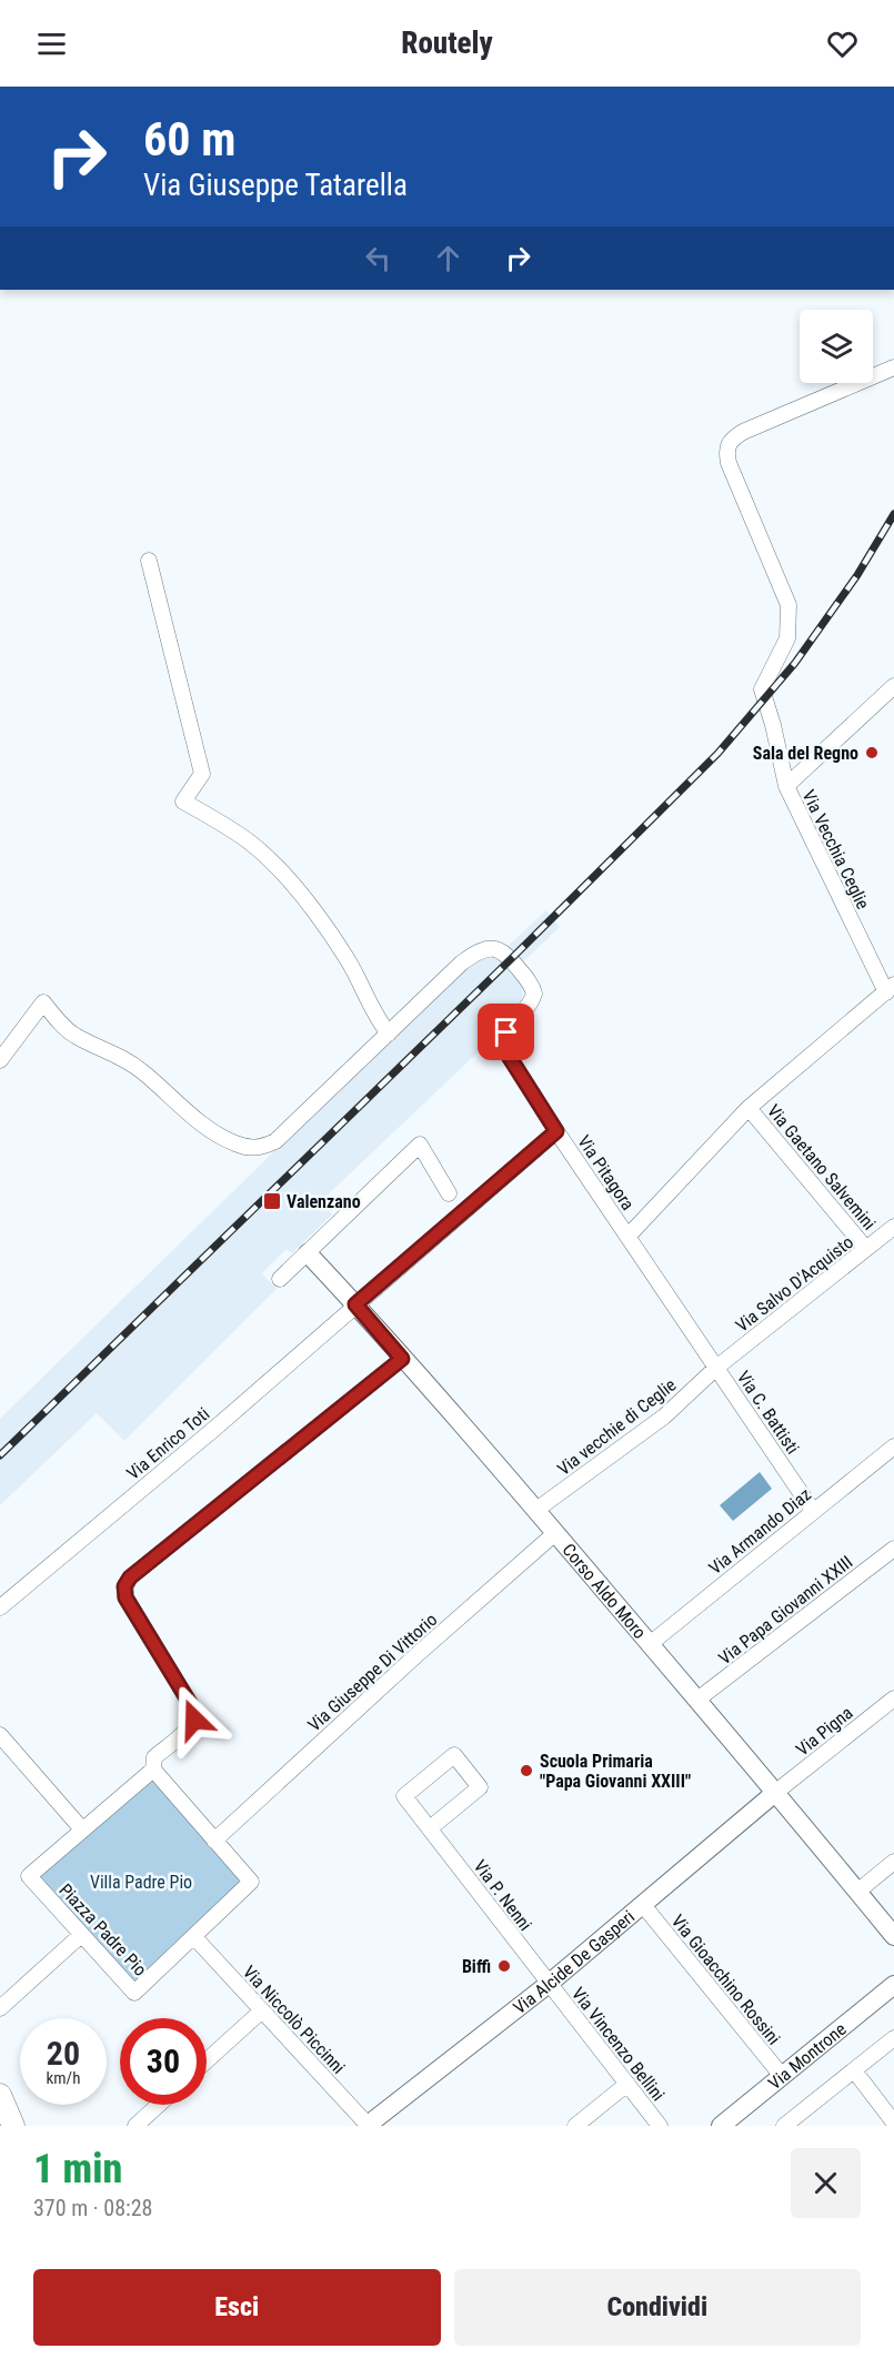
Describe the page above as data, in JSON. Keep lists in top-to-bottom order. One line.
{"streets":{"street":["Via Vecchia Ceglie","Via Gaetano Salvemini","Via Pitagora","Via Salvo D'Acquisto","Via C. Battisti","Via vecchie di Ceglie","Via Enrico Toti","Via Armando Diaz","Corso Aldo Moro","Via Papa Giovanni XXIII","Via Giuseppe Di Vittorio","Via Pigna","Via P. Nenni","Piazza Padre Pio","Via Alcide De Gasperi","Via Gioacchino Rossini","Via Niccolò Piccinni","Via Vincenzo Bellini","Via Montrone"]},"crossings":[["Via Vecchia Ceglie","Via Gaetano Salvemini"],["Via Vecchia Ceglie","Via Pitagora"],["Via Gaetano Salvemini","Via Salvo D'Acquisto"],["Via Pitagora","Via Salvo D'Acquisto"],["Via Pitagora","Via C. Battisti"],["Via Pitagora","Via vecchie di Ceglie"],["Via Pitagora","Via Enrico Toti"],["Via Salvo D'Acquisto","Via C. Battisti"],["Via Salvo D'Acquisto","Via vecchie di Ceglie"],["Via C. Battisti","Via vecchie di Ceglie"],["Via C. Battisti","Via Armando Diaz"],["Via vecchie di Ceglie","Corso Aldo Moro"],["Via Enrico Toti","Corso Aldo Moro"],["Via Armando Diaz","Corso Aldo Moro"],["Corso Aldo Moro","Via Papa Giovanni XXIII"],["Corso Aldo Moro","Via Giuseppe Di Vittorio"],["Corso Aldo Moro","Via Pigna"],["Corso Aldo Moro","Via Alcide De Gasperi"],["Via Giuseppe Di Vittorio","Piazza Padre Pio"],["Via Pigna","Via Alcide De Gasperi"],["Via P. Nenni","Via Alcide De Gasperi"],["Via P. Nenni","Via Vincenzo Bellini"],["Piazza Padre Pio","Via Niccolò Piccinni"],["Via Alcide De Gasperi","Via Gioacchino Rossini"],["Via Alcide De Gasperi","Via Niccolò Piccinni"],["Via Alcide De Gasperi","Via Vincenzo Bellini"],["Via Gioacchino Rossini","Via Montrone"]],"parks":["Villa Padre Pio"],"places":{"other":["Sala del Regno","Scuola Primaria \"Papa Giovanni XXIII\"","Biffi"],"transit":["Valenzano"]},"page":{"header":"Routely","turn":["60 m","Via Giuseppe Tatarella"],"speed":"20 km/h","limit":"30","heading":["1 min","370 m · 08:28"],"buttons":["Esci","Condividi"]}}
